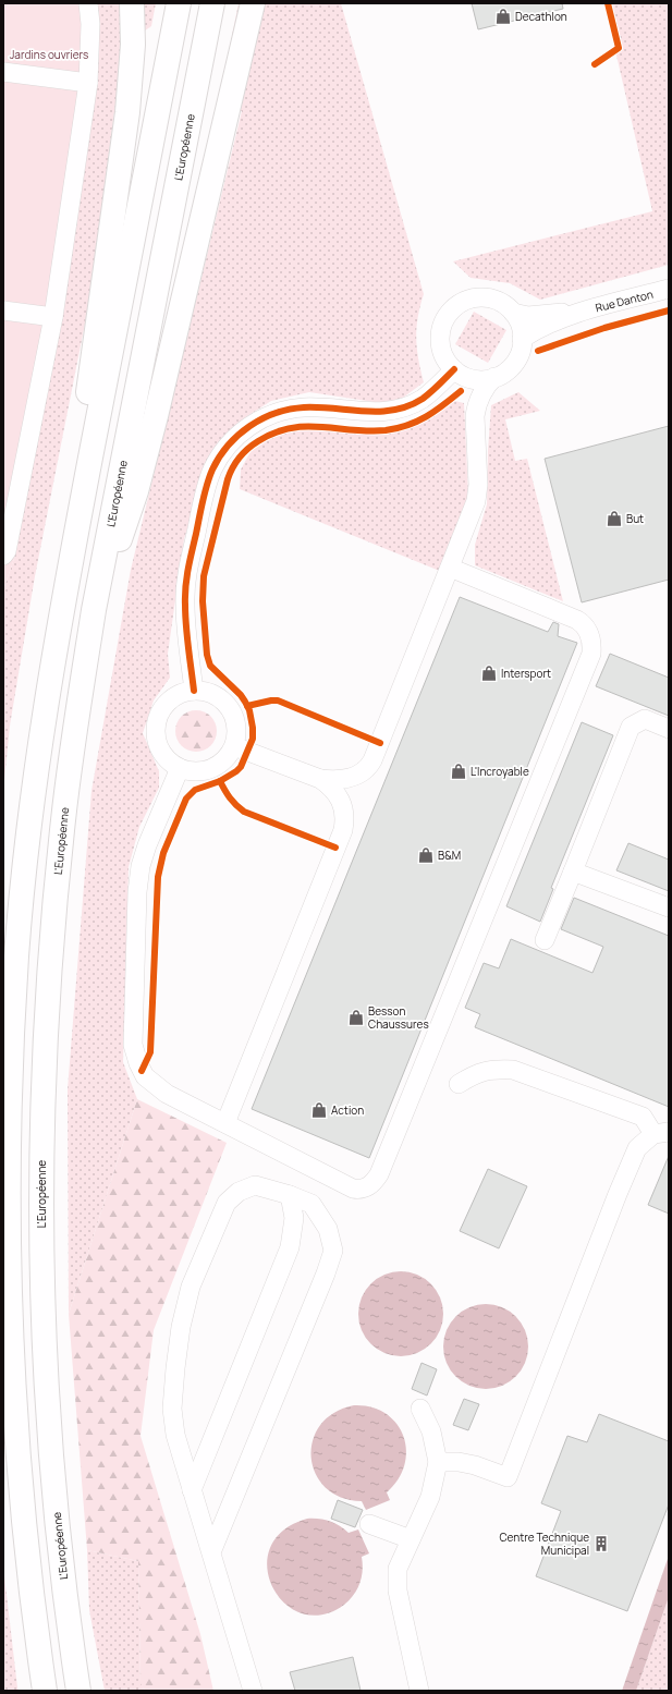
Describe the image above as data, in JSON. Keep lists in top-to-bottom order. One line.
{"streets":{"highway":["L'Européenne"],"street":["Rue Danton"]},"parks":["Jardins ouvriers"],"places":{"shop":["Decathlon","But","Intersport","L'Incroyable","B&M","Besson Chaussures","Action"],"building":["Centre Technique Municipal"]}}
